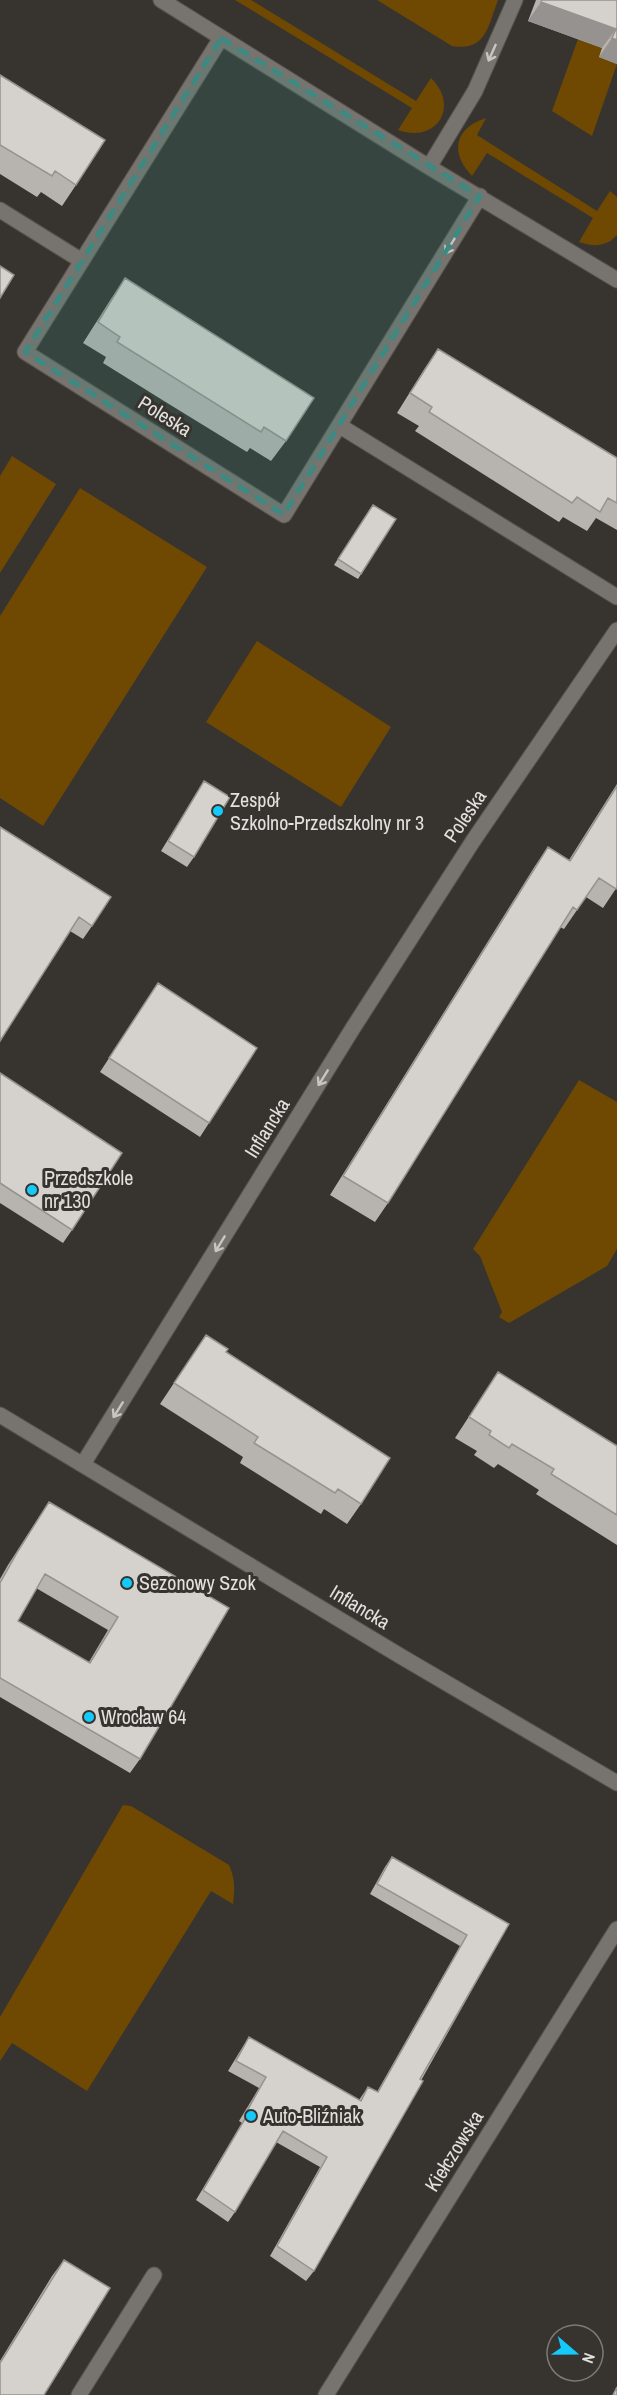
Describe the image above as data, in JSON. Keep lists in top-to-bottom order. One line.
{"streets":{"street":["Poleska","Inflancka","Kiełczowska"]},"crossings":[["Poleska","Inflancka"]],"one_way":["Inflancka"],"places":["Zespół Szkolno-Przedszkolny nr 3","Przedszkole nr 130","Sezonowy Szok","Wrocław 64","Auto-Bliźniak"],"north":"right"}
